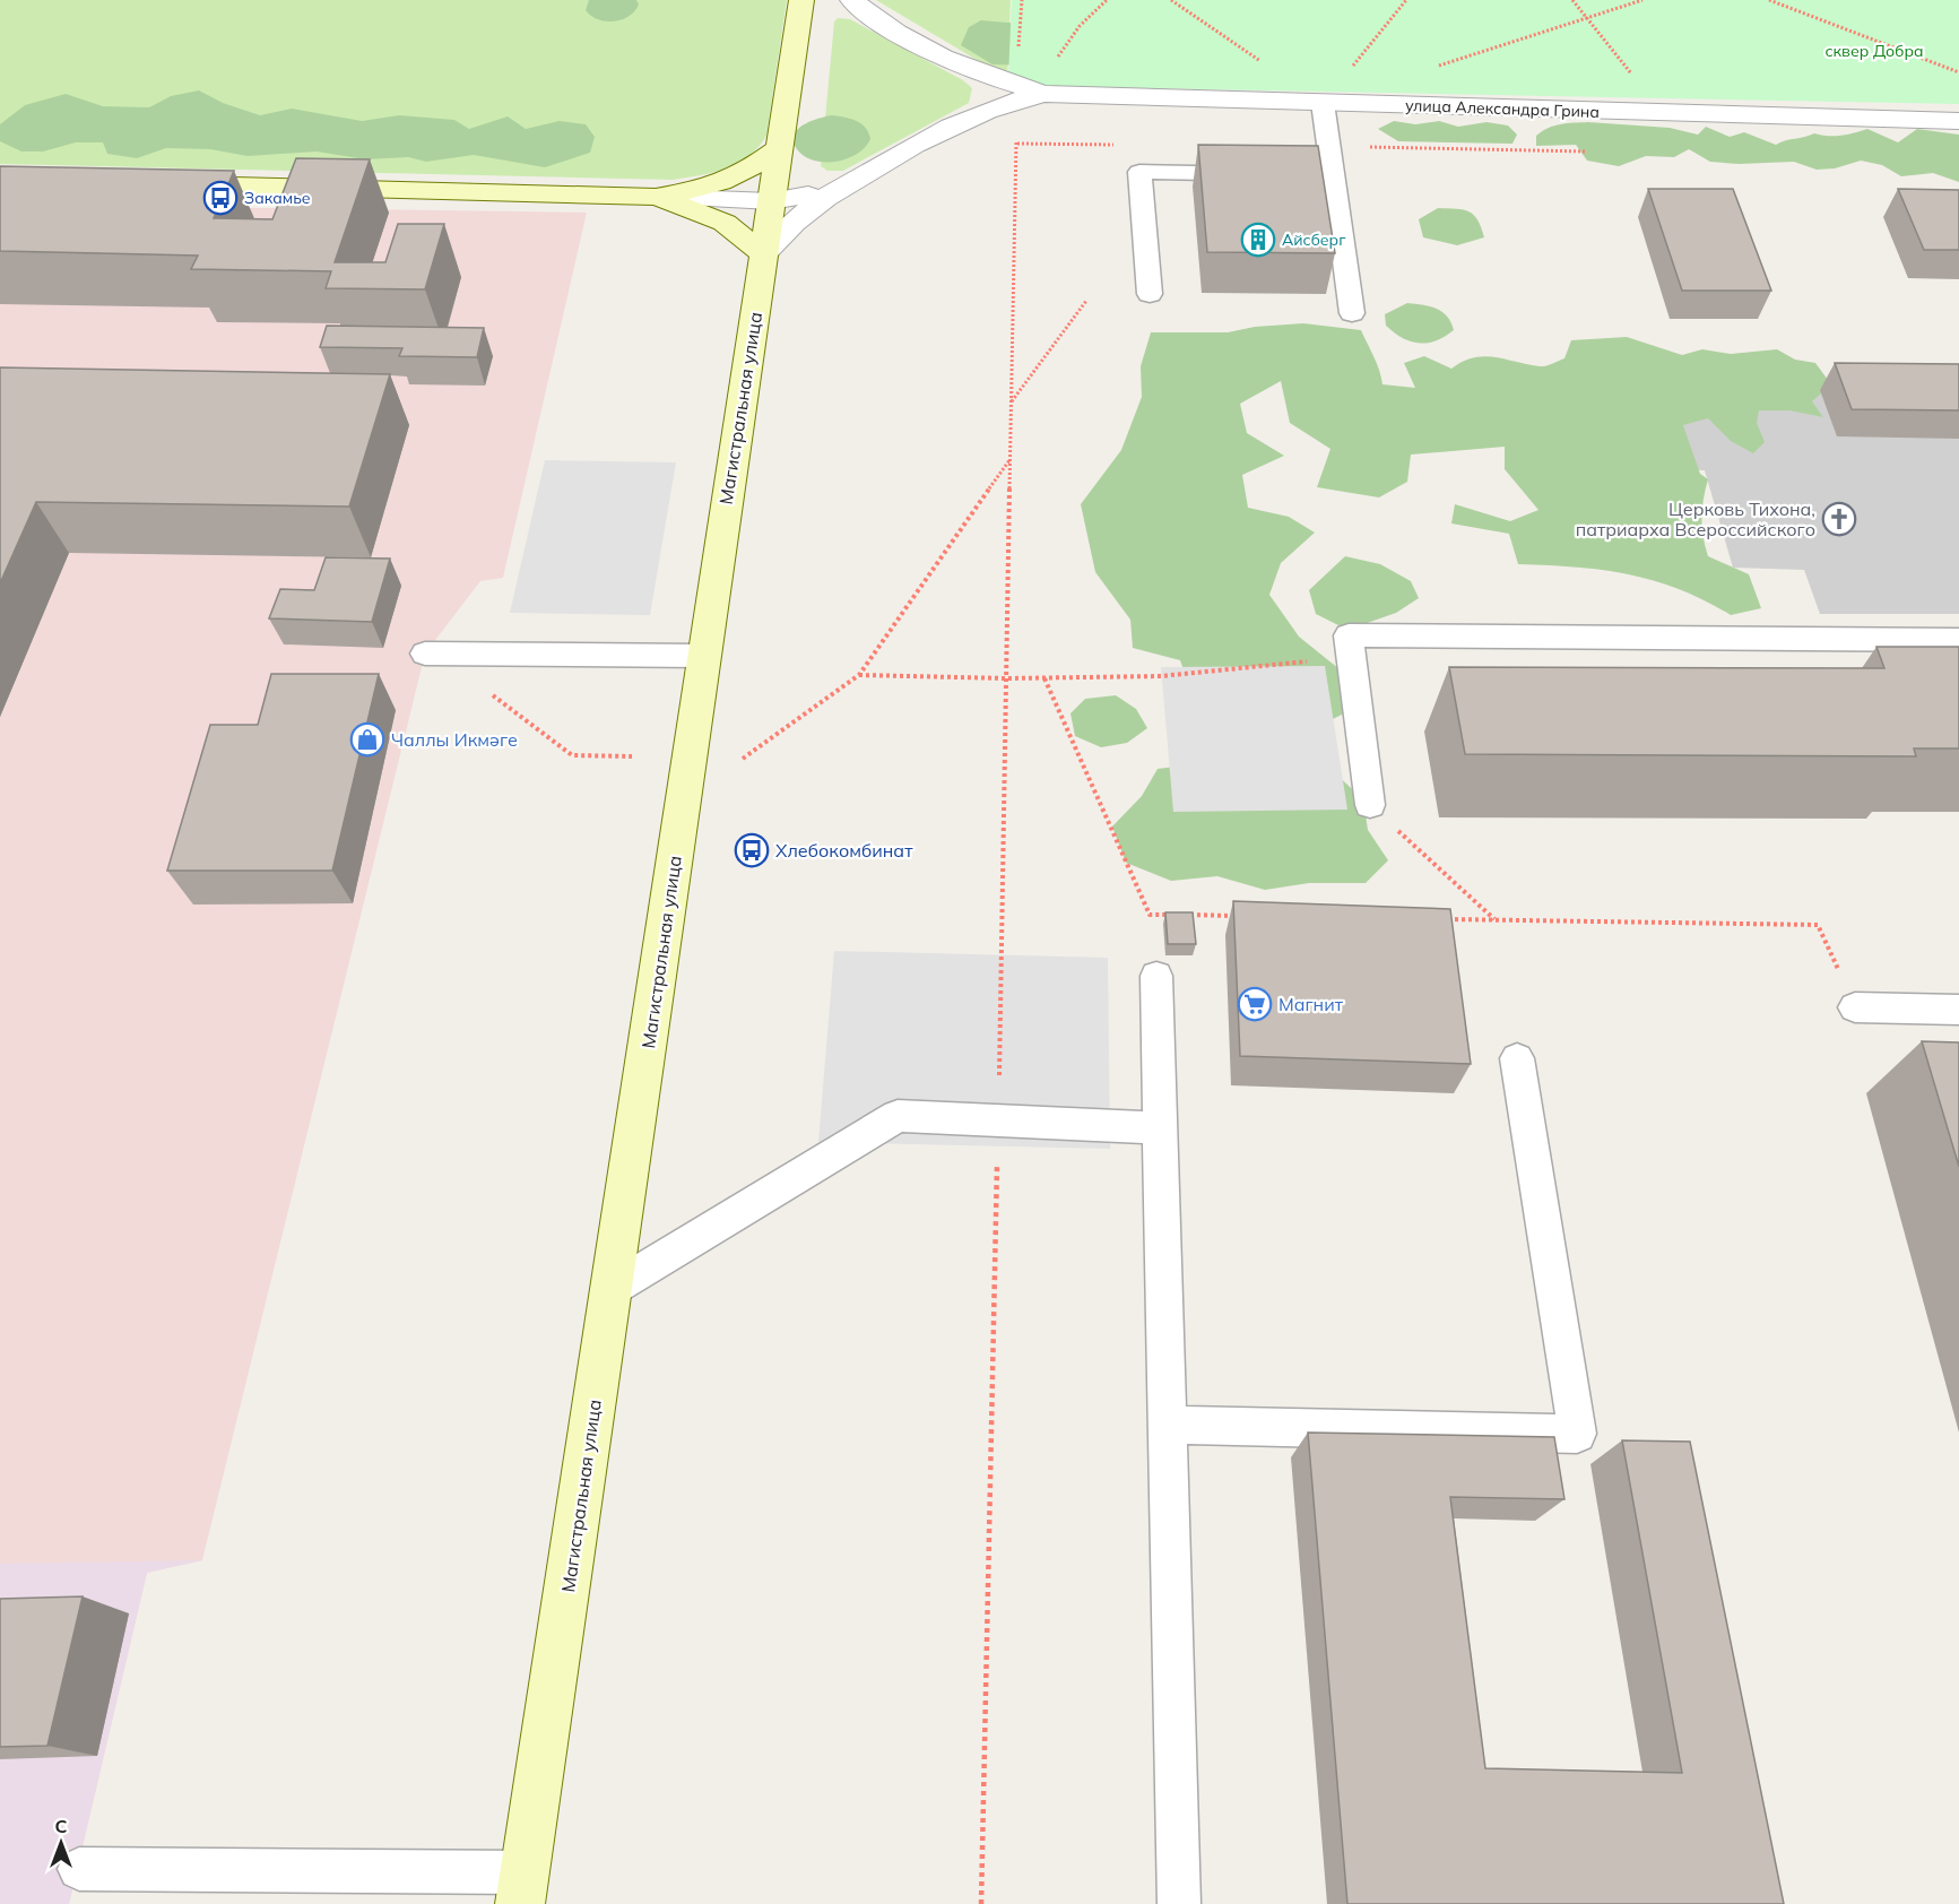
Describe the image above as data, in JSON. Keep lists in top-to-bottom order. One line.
{"streets":{"main road":["Магистральная улица"],"street":["улица Александра Грина"]},"parks":["сквер Добра"],"places":{"bus stop":["Закамье","Хлебокомбинат"],"building":["Айсберг"],"church":["Церковь Тихона, патриарха Всероссийского"],"shop":["Чаллы Икмәге"],"supermarket":["Магнит"]},"north":"top"}
